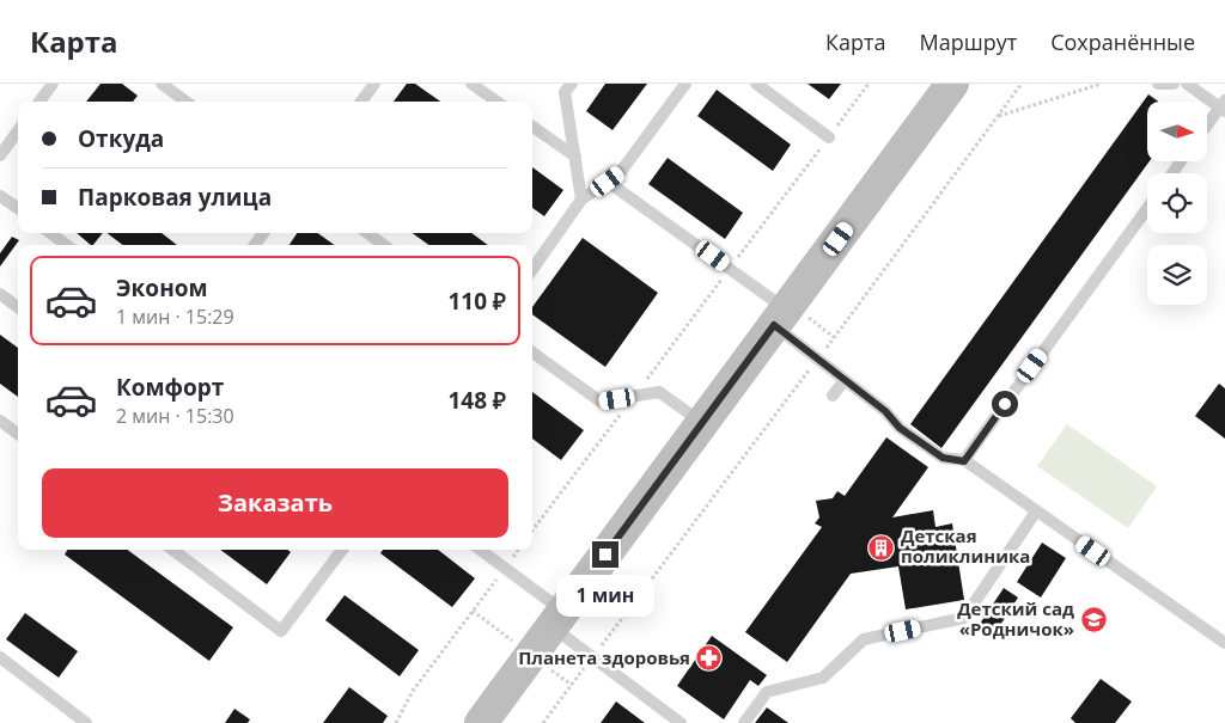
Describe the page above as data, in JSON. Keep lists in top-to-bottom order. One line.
{"places":{"building":["Детская поликлиника"],"school or university":["Детский сад «Родничок»"],"pharmacy":["Планета здоровья"]},"north":"right","page":{"header":"Карта","nav":["Карта","Маршрут","Сохранённые"],"banner":["Откуда","Парковая улица"],"list":[{"name":"Эконом","note":"1 мин · 15:29","value":"110 ₽"},{"name":"Комфорт","note":"2 мин · 15:30","value":"148 ₽"}],"buttons":"Заказать","bubble":"1 мин"}}
